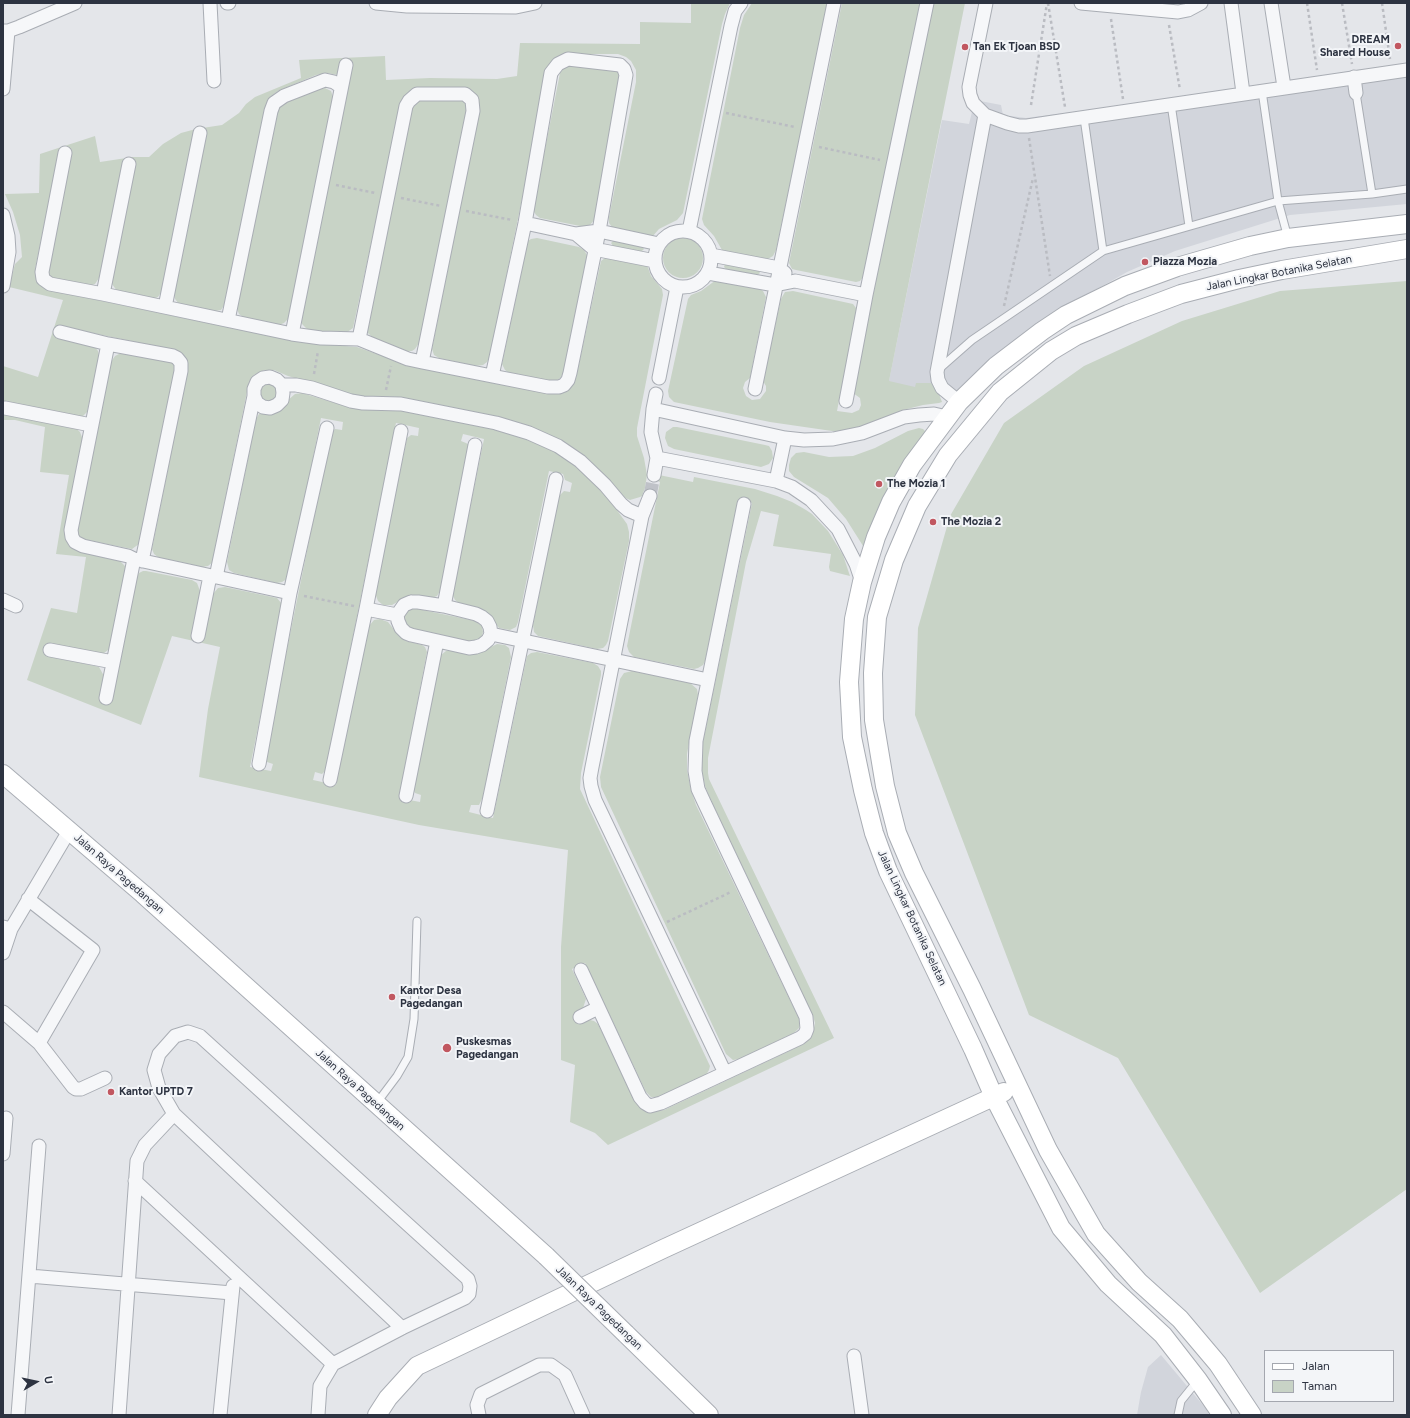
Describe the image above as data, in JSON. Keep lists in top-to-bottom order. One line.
{"streets":{"street":["Jalan Lingkar Botanika Selatan","Jalan Raya Pagedangan"]},"places":["DREAM Shared House","Tan Ek Tjoan BSD","Piazza Mozia","The Mozia 1","The Mozia 2","Kantor Desa Pagedangan","Puskesmas Pagedangan","Kantor UPTD 7"],"legend":["Jalan","Taman"],"north":"right"}
